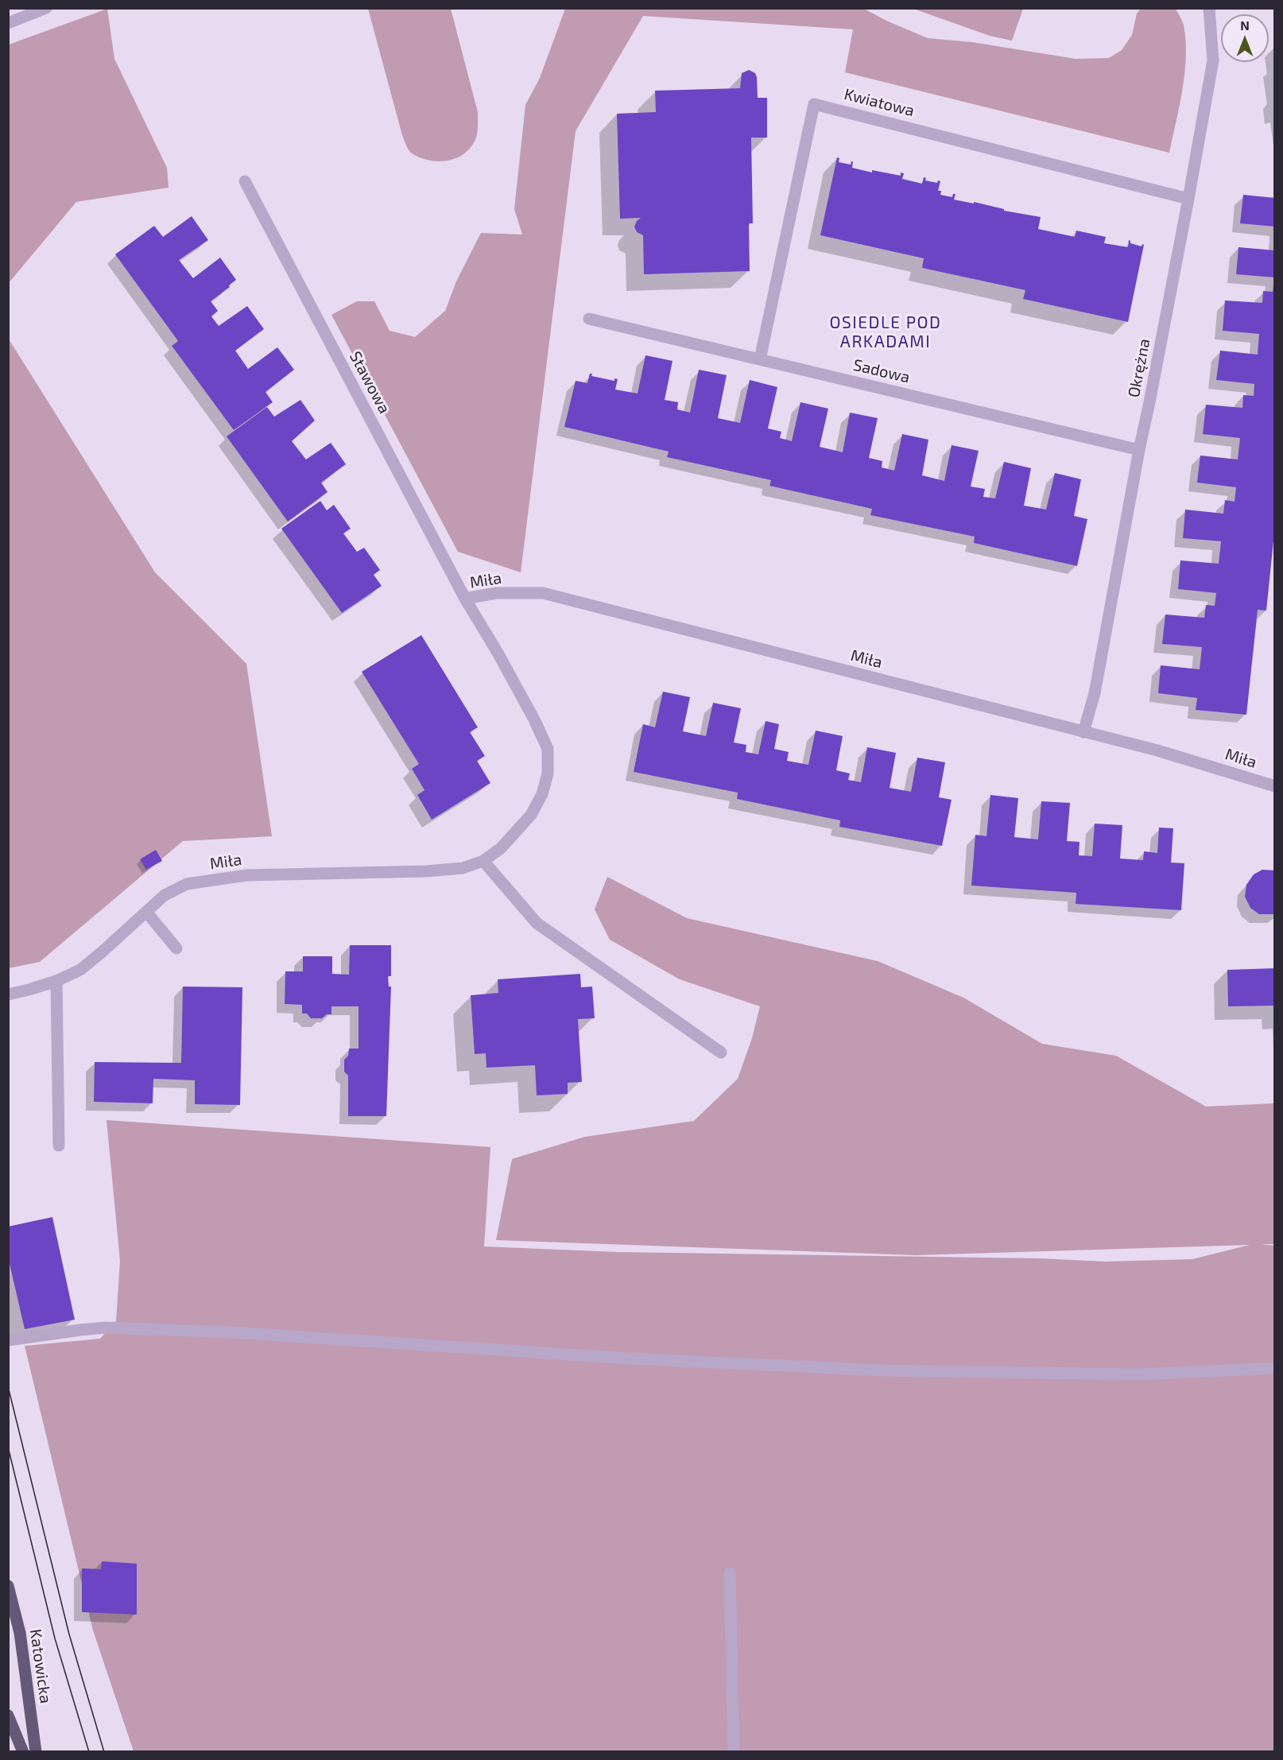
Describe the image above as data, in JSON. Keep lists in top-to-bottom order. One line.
{"streets":{"main road":["Katowicka"],"street":["Kwiatowa","Okrężna","Sadowa","Stawowa","Miła"]},"crossings":[["Kwiatowa","Okrężna"],["Kwiatowa","Sadowa"],["Okrężna","Sadowa"],["Okrężna","Miła"],["Stawowa","Miła"]],"districts":["OSIEDLE POD ARKADAMI"],"north":"top"}
